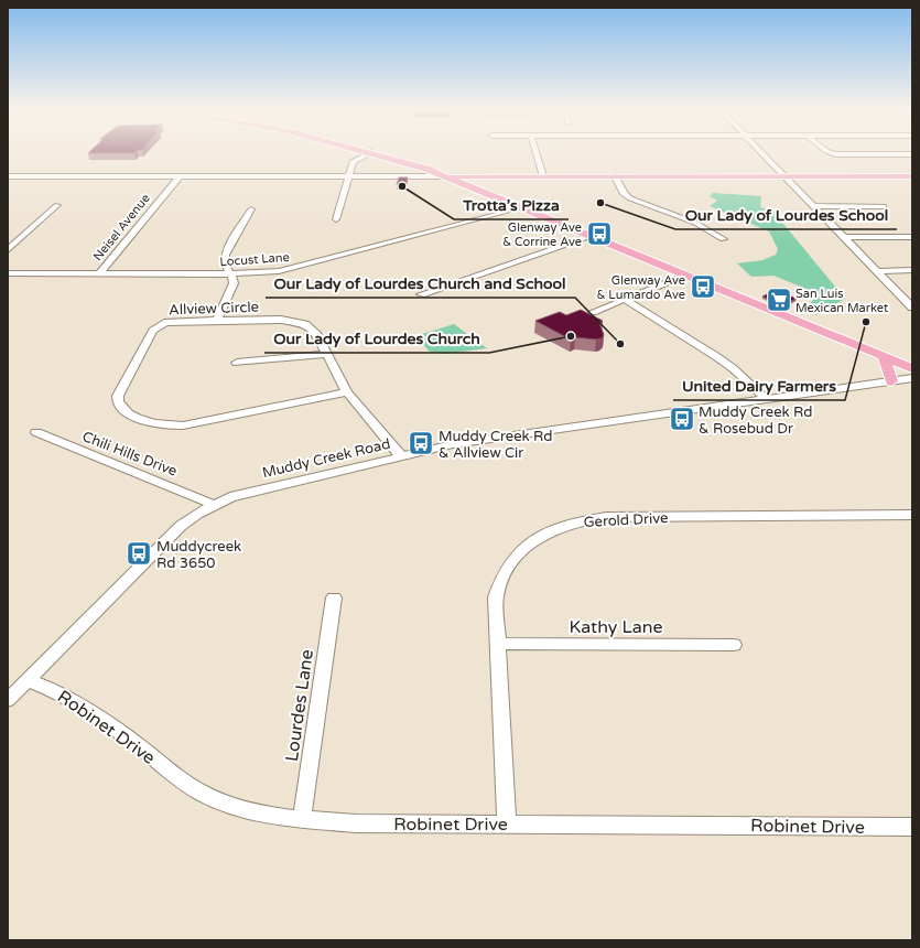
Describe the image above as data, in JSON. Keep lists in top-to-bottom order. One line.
{"streets":{"street":["Neisel Avenue","Locust Lane","Allview Circle","Chili Hills Drive","Muddy Creek Road","Gerold Drive","Kathy Lane","Lourdes Lane","Robinet Drive"]},"crossings":[["Neisel Avenue","Locust Lane"],["Allview Circle","Muddy Creek Road"],["Chili Hills Drive","Muddy Creek Road"],["Muddy Creek Road","Robinet Drive"],["Gerold Drive","Kathy Lane"],["Gerold Drive","Robinet Drive"],["Lourdes Lane","Robinet Drive"]],"places":{"other":["Trotta’s Pizza","Our Lady of Lourdes School","United Dairy Farmers","Our Lady of Lourdes Church","Our Lady of Lourdes Church and School"],"bus stop":["Glenway Ave & Corrine Ave","Glenway Ave & Lumardo Ave","Muddy Creek Rd & Rosebud Dr","Muddy Creek Rd & Allview Cir","Muddycreek Rd 3650"],"supermarket":["San Luis Mexican Market"]}}
